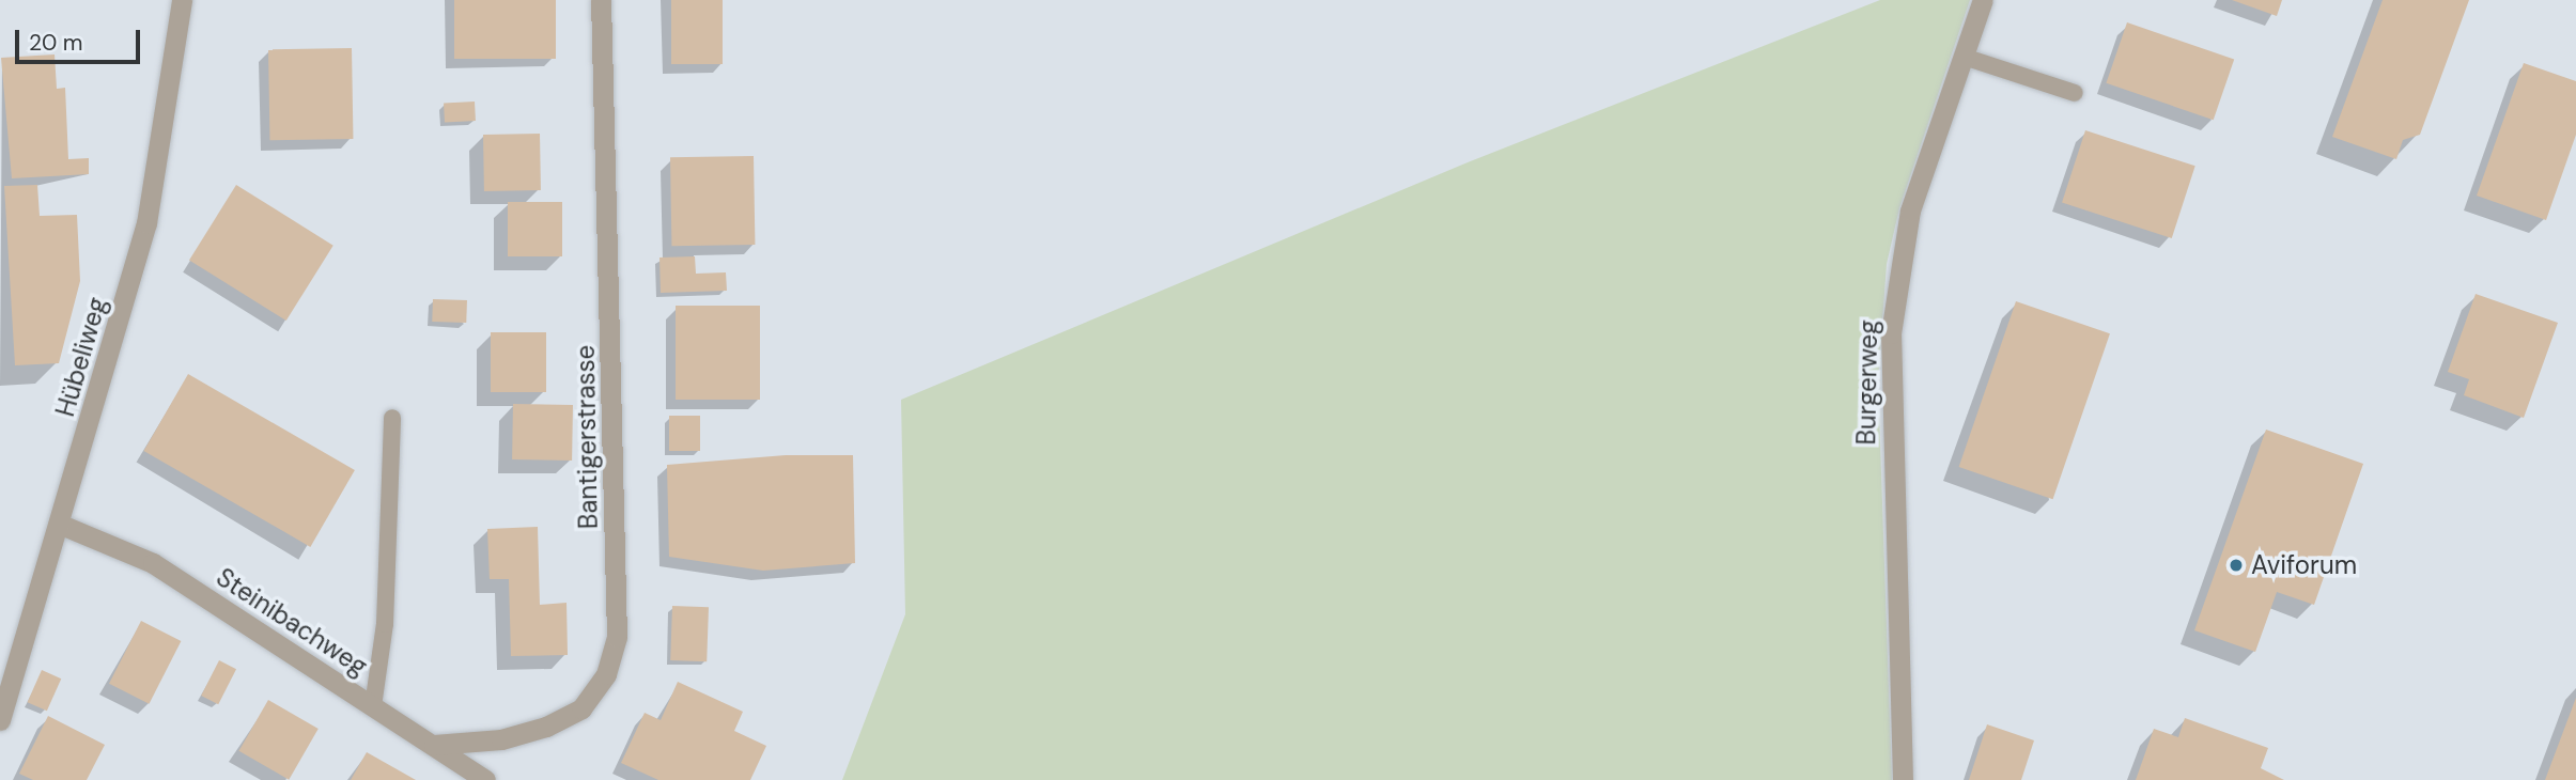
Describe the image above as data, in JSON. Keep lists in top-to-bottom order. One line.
{"streets":{"street":["Hübeliweg","Burgerweg","Bantigerstrasse","Steinibachweg"]},"crossings":[["Hübeliweg","Steinibachweg"],["Bantigerstrasse","Steinibachweg"]],"places":["Aviforum"],"scale_bar":"20 m"}
